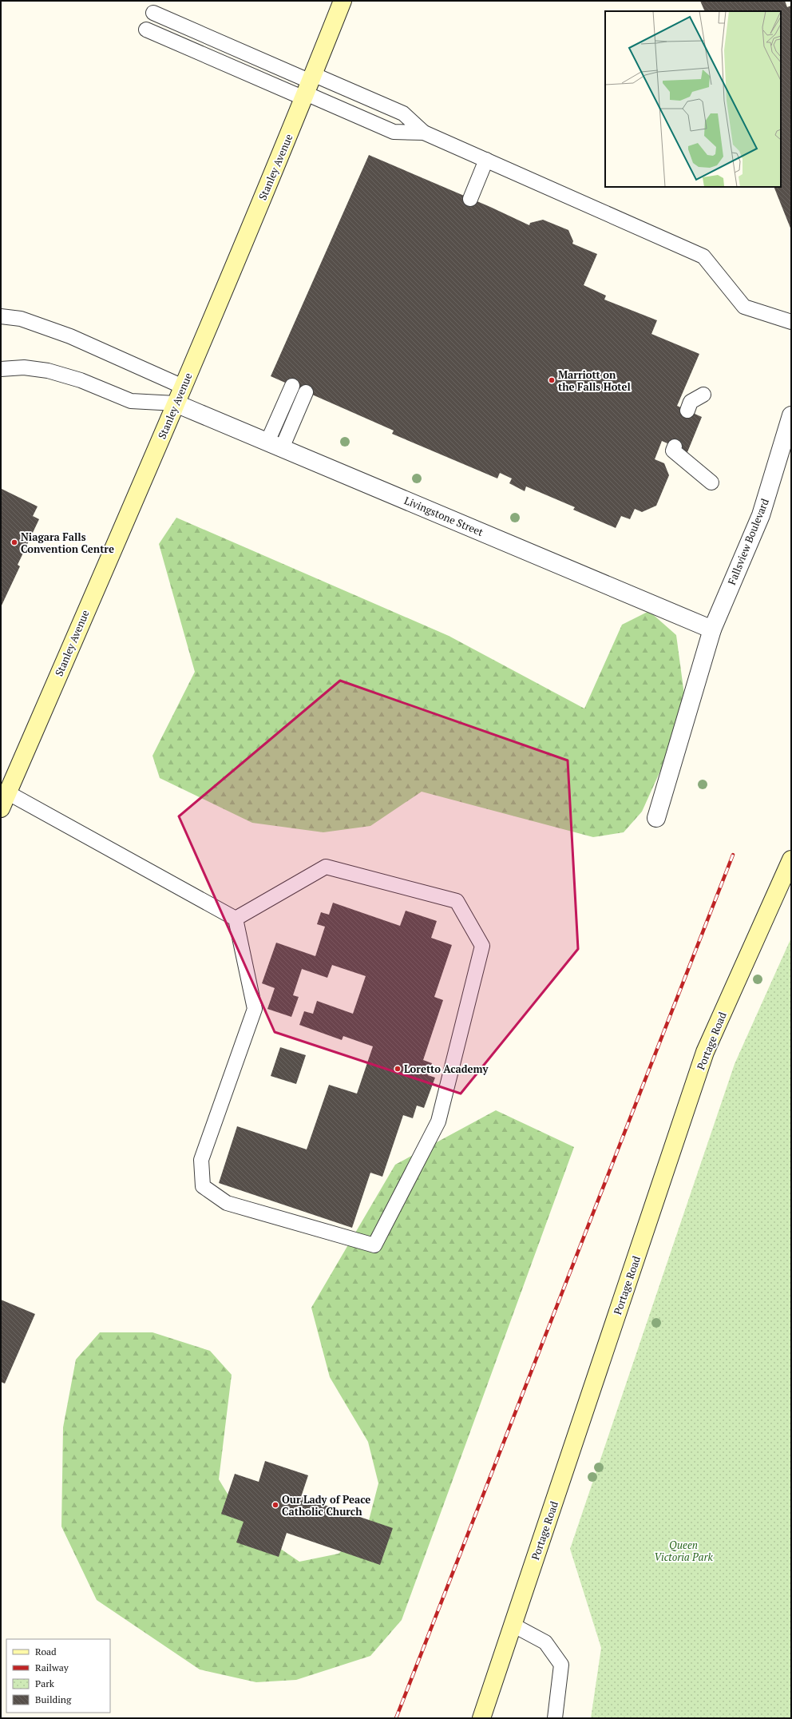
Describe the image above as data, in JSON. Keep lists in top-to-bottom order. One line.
{"streets":{"main road":["Stanley Avenue","Portage Road"],"street":["Livingstone Street","Fallsview Boulevard"]},"crossings":[["Stanley Avenue","Livingstone Street"],["Livingstone Street","Fallsview Boulevard"]],"parks":["Queen Victoria Park"],"places":["Marriott on the Falls Hotel","Niagara Falls Convention Centre","Loretto Academy","Our Lady of Peace Catholic Church"],"legend":["Road","Railway","Park","Building"]}
